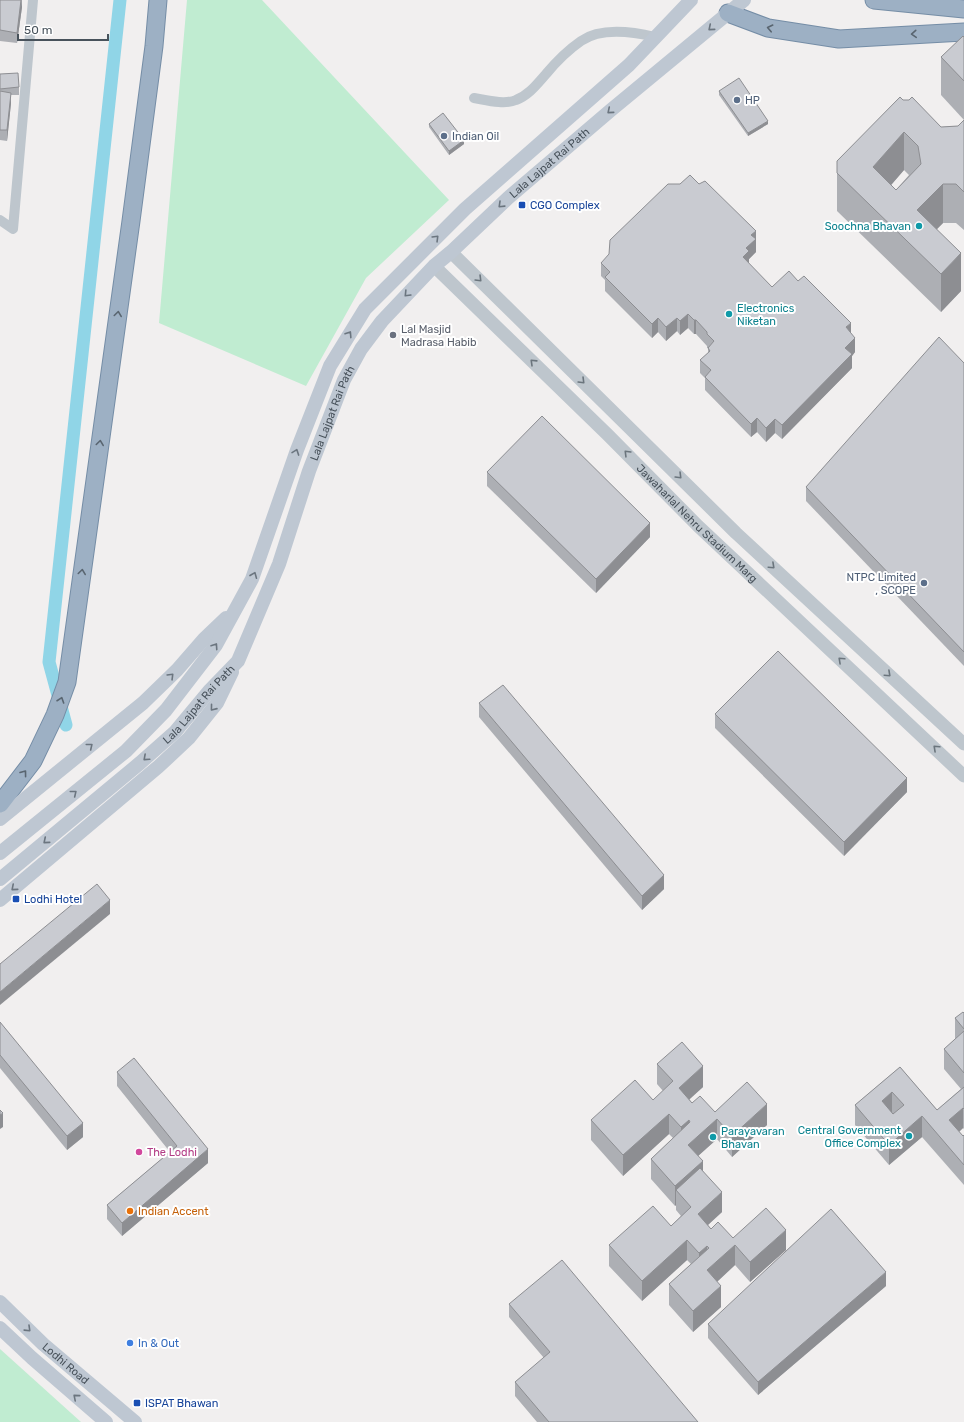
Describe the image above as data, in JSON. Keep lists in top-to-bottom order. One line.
{"streets":{"main road":["Lala Lajpat Rai Path","Lodhi Road"],"street":["Jawaharlal Nehru Stadium Marg"]},"crossings":[["Lala Lajpat Rai Path","Jawaharlal Nehru Stadium Marg"]],"places":{"other":["HP","Indian Oil","Soochna Bhavan","Electronics Niketan","Lal Masjid Madrasa Habib","NTPC Limited , SCOPE","Central Government Office Complex","Parayavaran Bhavan","The Lodhi","Indian Accent","In & Out"],"transit":["CGO Complex","Lodhi Hotel","ISPAT Bhawan"]},"scale_bar":"50 m"}
